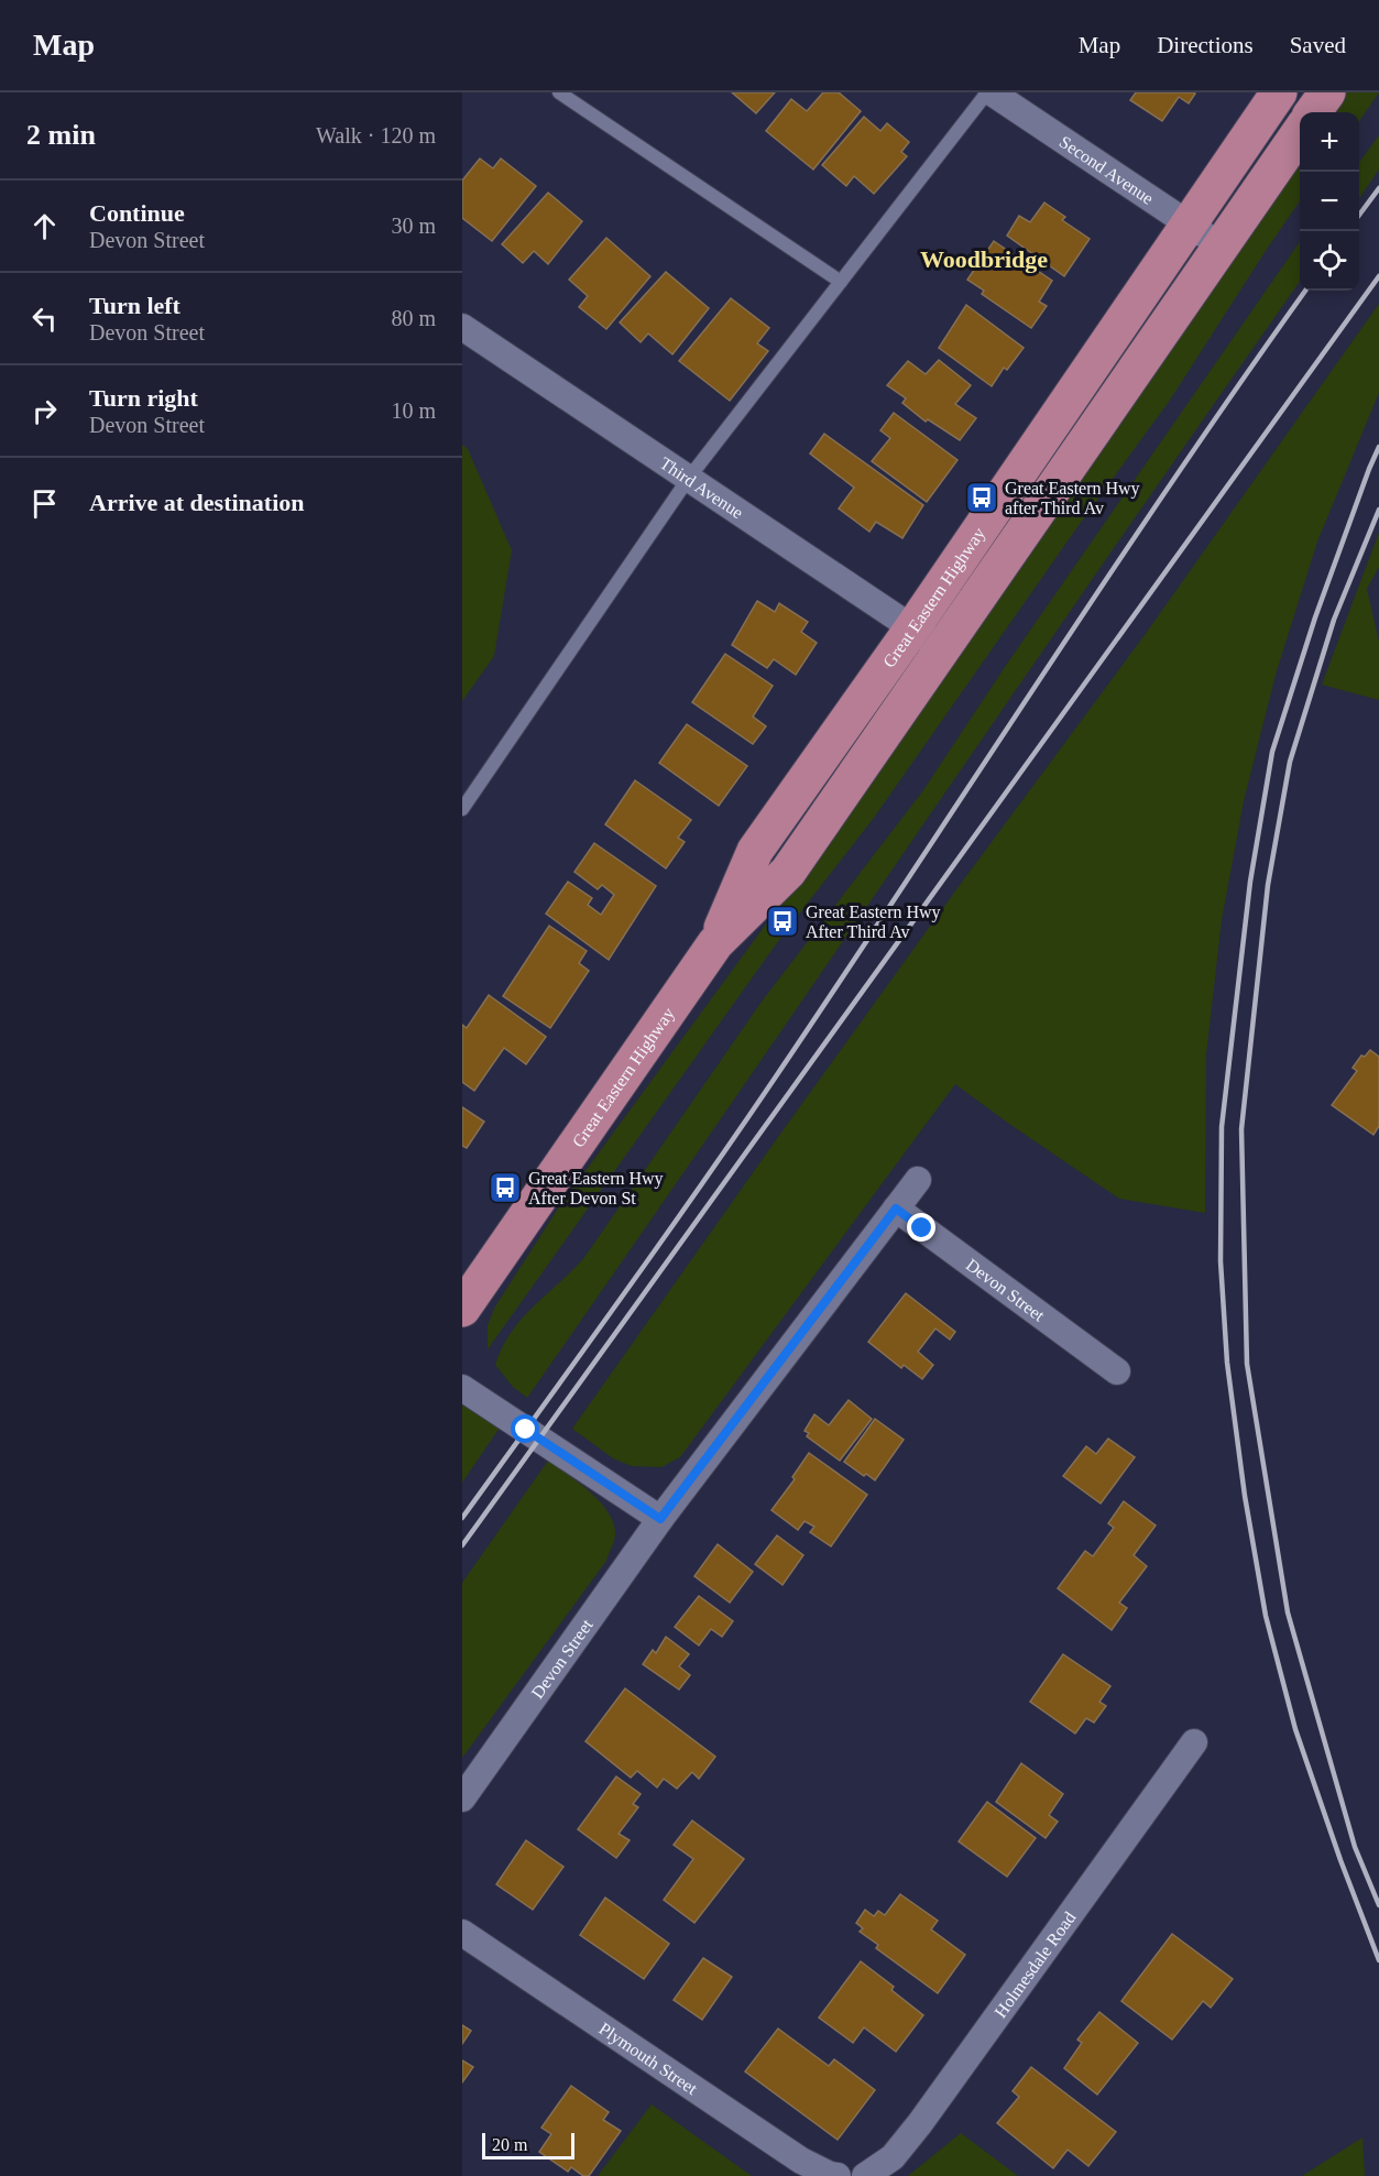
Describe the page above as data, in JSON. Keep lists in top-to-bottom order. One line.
{"streets":{"highway":["Great Eastern Highway"],"street":["Second Avenue","Third Avenue","Devon Street","Holmesdale Road","Plymouth Street"]},"crossings":[["Second Avenue","Great Eastern Highway"],["Third Avenue","Great Eastern Highway"]],"districts":["Woodbridge"],"places":{"bus stop":["Great Eastern Hwy after Third Av","Great Eastern Hwy After Third Av","Great Eastern Hwy After Devon St"]},"scale_bar":"20 m","page":{"header":"Map","nav":["Map","Directions","Saved"],"heading":["2 min","Walk · 120 m"],"map_buttons":["+","−"],"list":[["Continue","Devon Street","30 m"],["Turn left","Devon Street","80 m"],["Turn right","Devon Street","10 m"],"Arrive at destination"],"scale":"20 m"}}
